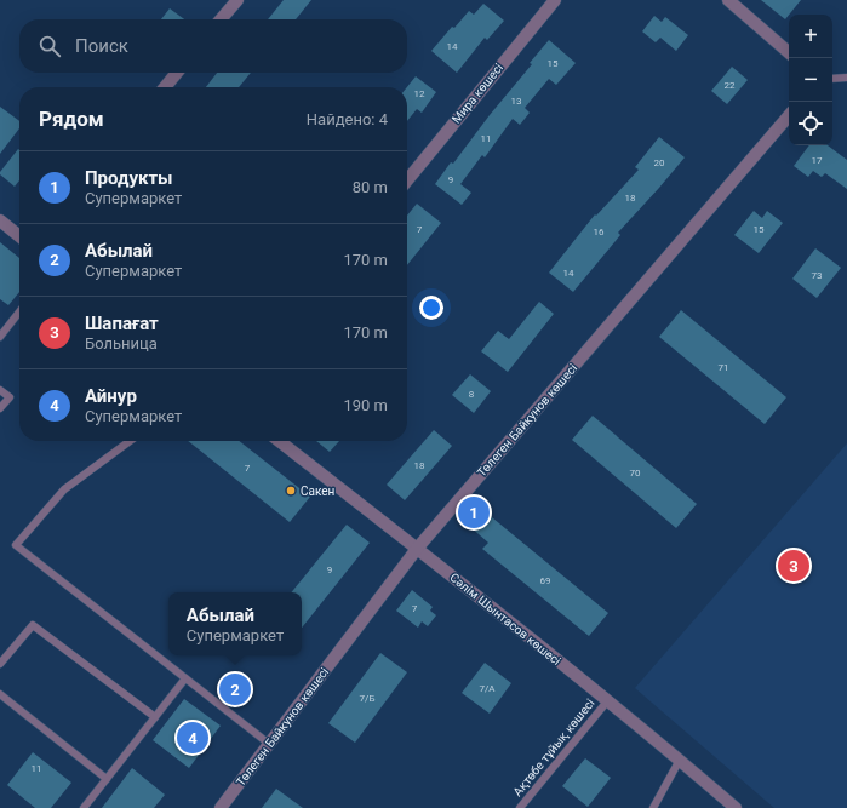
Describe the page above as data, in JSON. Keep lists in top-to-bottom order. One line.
{"streets":{"street":["Мира көшесі","Төлеген Байкунов көшесі","Сәлім Шынтасов көшесі"],"lane":["Ақтөбе тұйық көшесі"]},"crossings":[["Төлеген Байкунов көшесі","Сәлім Шынтасов көшесі"],["Сәлім Шынтасов көшесі","Ақтөбе тұйық көшесі"]],"places":["Сакен"],"house_numbers":["14","15","22","12","13","11","17","20","9","18","7","15","16","14","73","71","8","18","7","70","9","69","7","7/А","7/Б","11"],"page":{"map_buttons":["+","−"],"search":"Поиск","heading":["Рядом","Найдено: 4"],"list":[{"mark":"1","name":"Продукты","note":"Супермаркет","value":"80 m"},{"mark":"2","name":"Абылай","note":"Супермаркет","value":"170 m"},{"mark":"3","name":"Шапағат","note":"Больница","value":"170 m"},{"mark":"4","name":"Айнур","note":"Супермаркет","value":"190 m"}],"pins":["1","3","2","4"],"popup":["Абылай","Супермаркет"]}}
